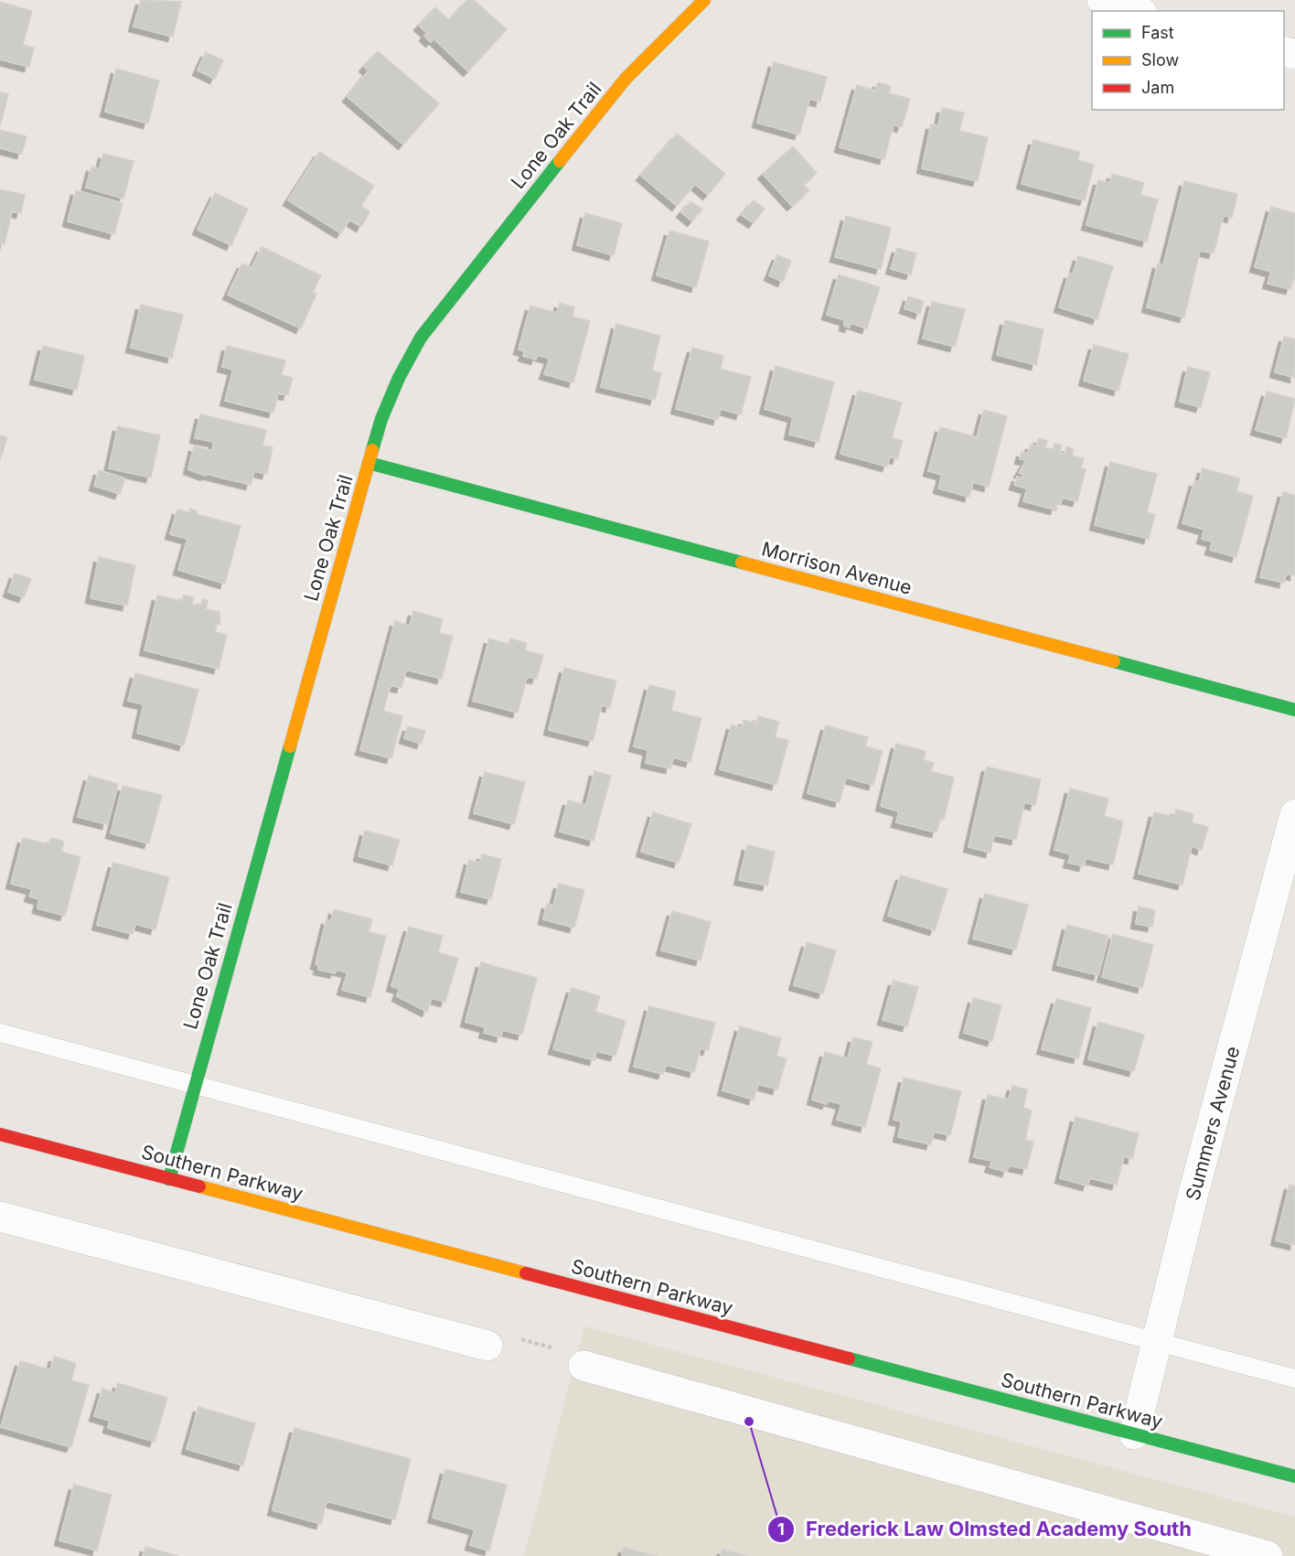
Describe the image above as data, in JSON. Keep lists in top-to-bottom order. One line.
{"streets":{"street":["Lone Oak Trail","Morrison Avenue","Summers Avenue","Southern Parkway"]},"crossings":[["Lone Oak Trail","Morrison Avenue"],["Lone Oak Trail","Southern Parkway"],["Summers Avenue","Southern Parkway"]],"places":["Frederick Law Olmsted Academy South"],"legend":["Fast","Slow","Jam"]}
